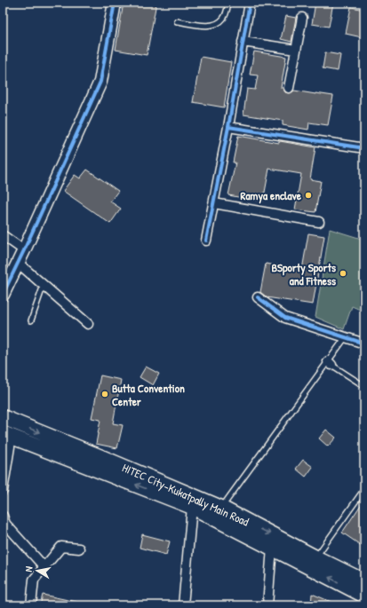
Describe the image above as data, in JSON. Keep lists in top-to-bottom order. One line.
{"streets":{"main road":["HITEC City–Kukatpally Main Road"]},"places":["Ramya enclave","BSporty Sports and Fitness","Butta Convention Center"],"north":"left"}
